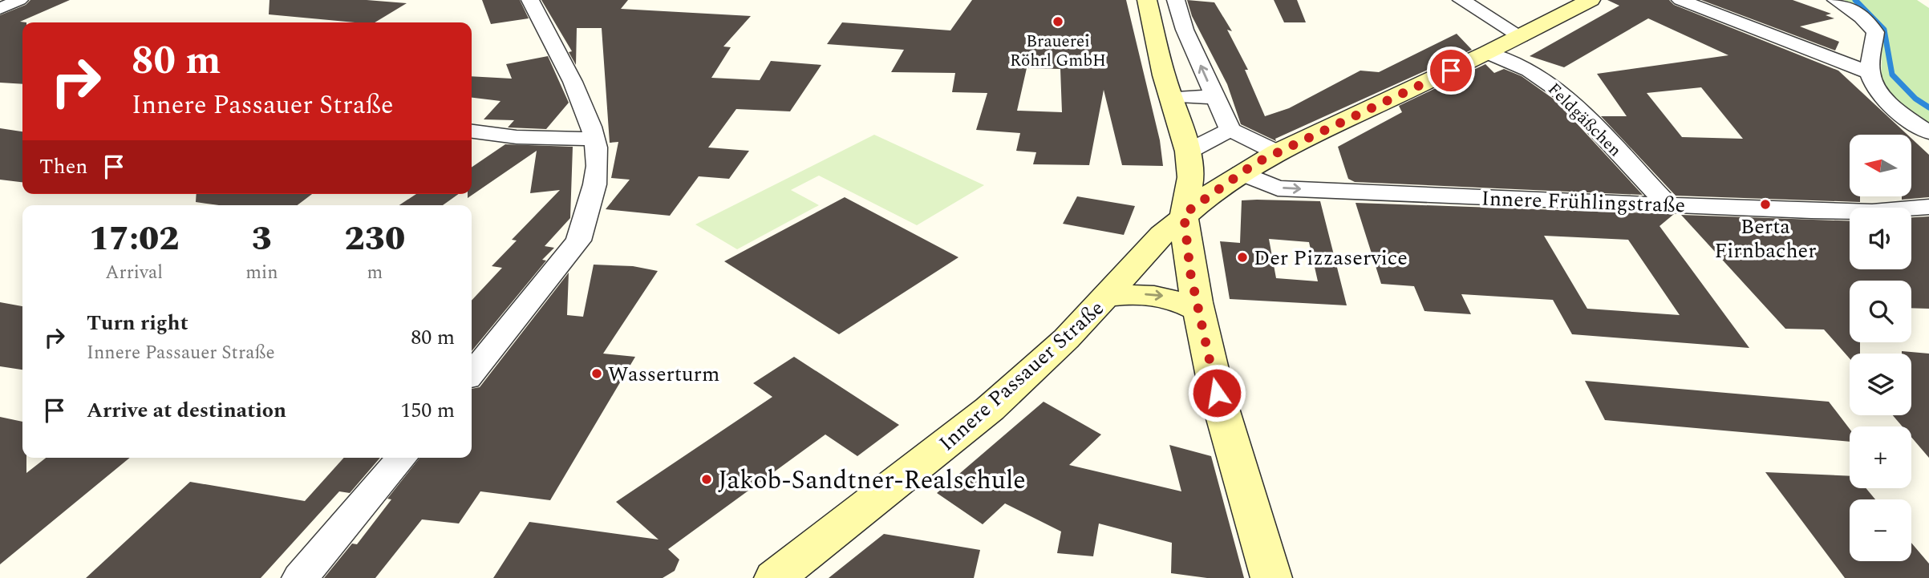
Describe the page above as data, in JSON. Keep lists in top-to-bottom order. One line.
{"streets":{"main road":["Innere Passauer Straße"],"street":["Feldgäßchen","Innere Frühlingstraße"]},"crossings":[["Feldgäßchen","Innere Frühlingstraße"],["Feldgäßchen","Innere Passauer Straße"],["Innere Frühlingstraße","Innere Passauer Straße"]],"one_way":["Innere Frühlingstraße"],"places":["Brauerei Röhrl GmbH","Berta Firnbacher","Der Pizzaservice","Wasserturm","Jakob-Sandtner-Realschule"],"north":"left","page":{"turn":["80 m","Innere Passauer Straße"],"map_buttons":["+","−"],"then":"Then","eta":["17:02","Arrival","3","min","230","m"],"list":[{"name":"Turn right","note":"Innere Passauer Straße","value":"80 m"},{"name":"Arrive at destination","value":"150 m"}]}}
